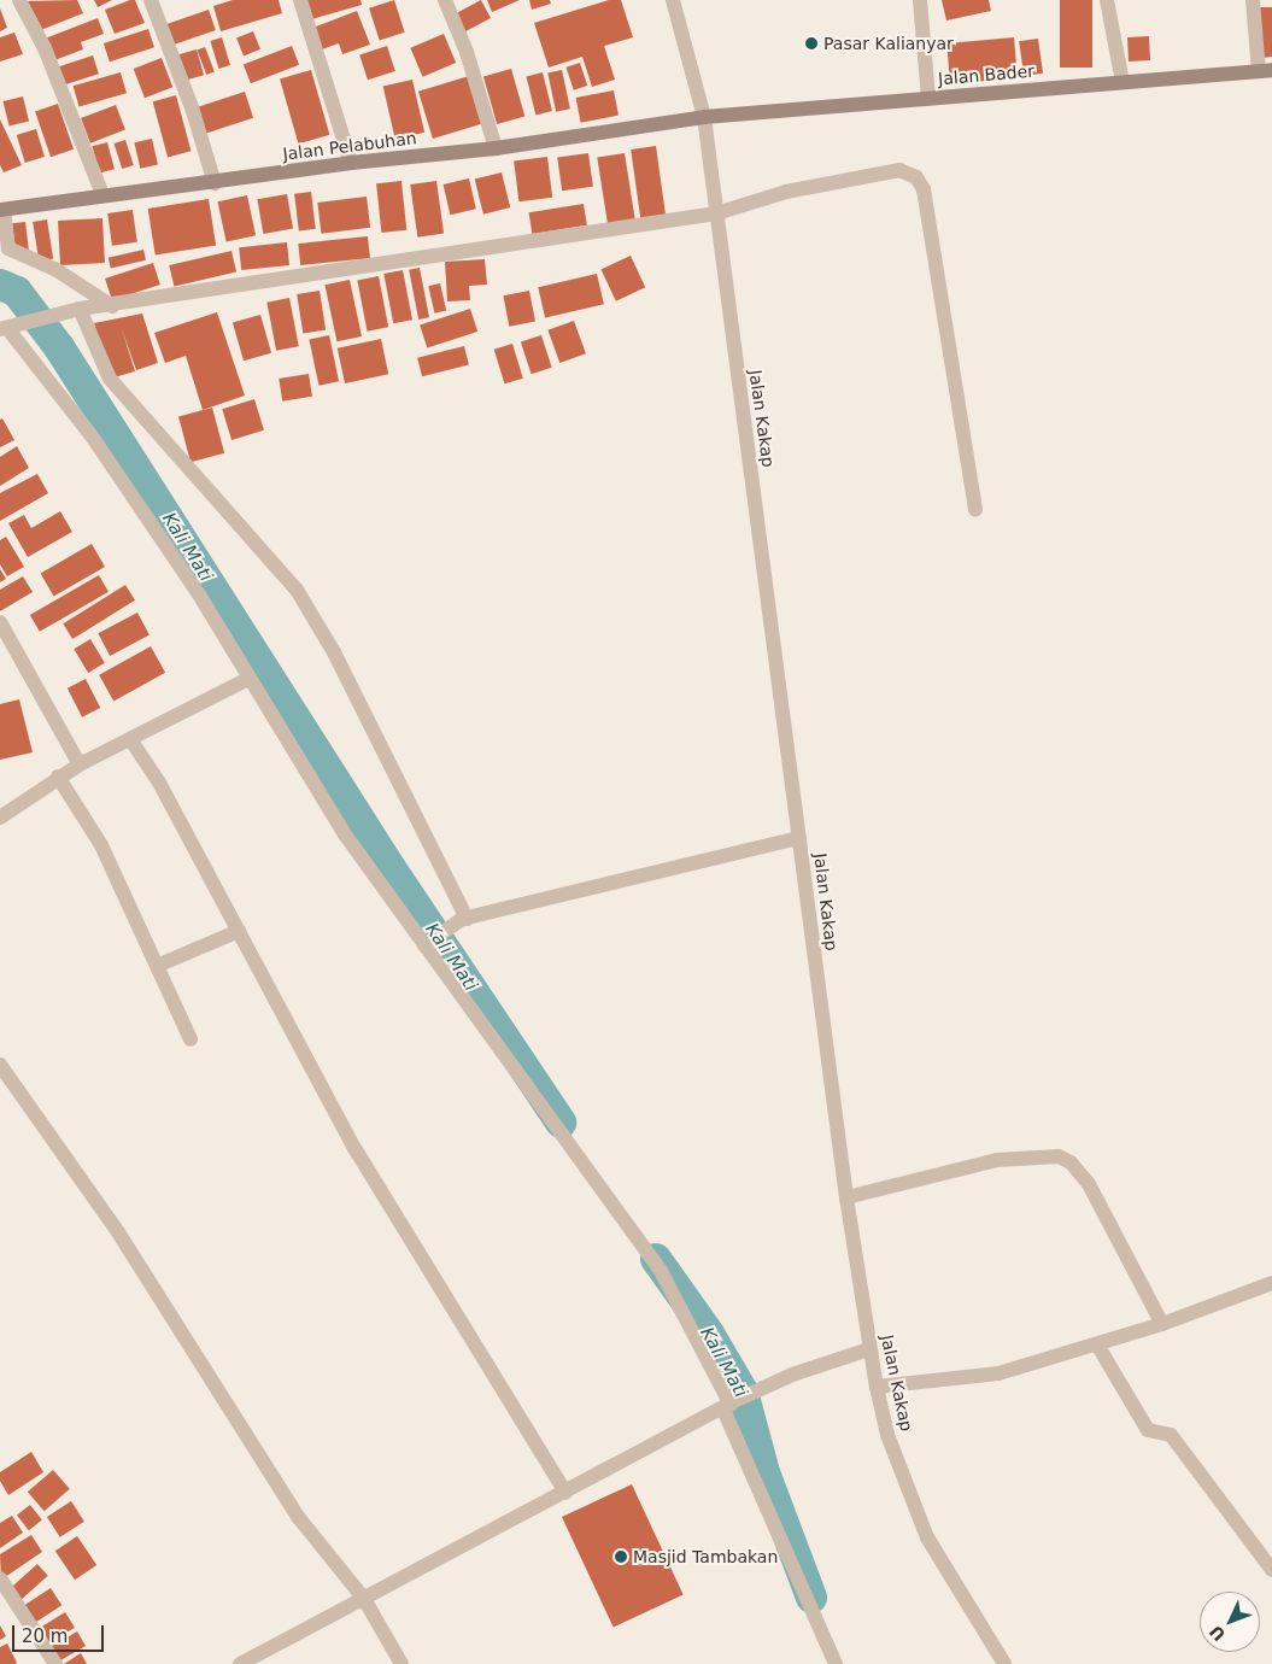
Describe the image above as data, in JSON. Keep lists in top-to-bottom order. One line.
{"streets":{"main road":["Jalan Bader","Jalan Pelabuhan"],"street":["Jalan Kakap"]},"crossings":[["Jalan Bader","Jalan Pelabuhan"],["Jalan Bader","Jalan Kakap"],["Jalan Pelabuhan","Jalan Kakap"]],"water":["Kali Mati"],"places":["Pasar Kalianyar","Masjid Tambakan"],"scale_bar":"20 m","north":"bottom left"}
